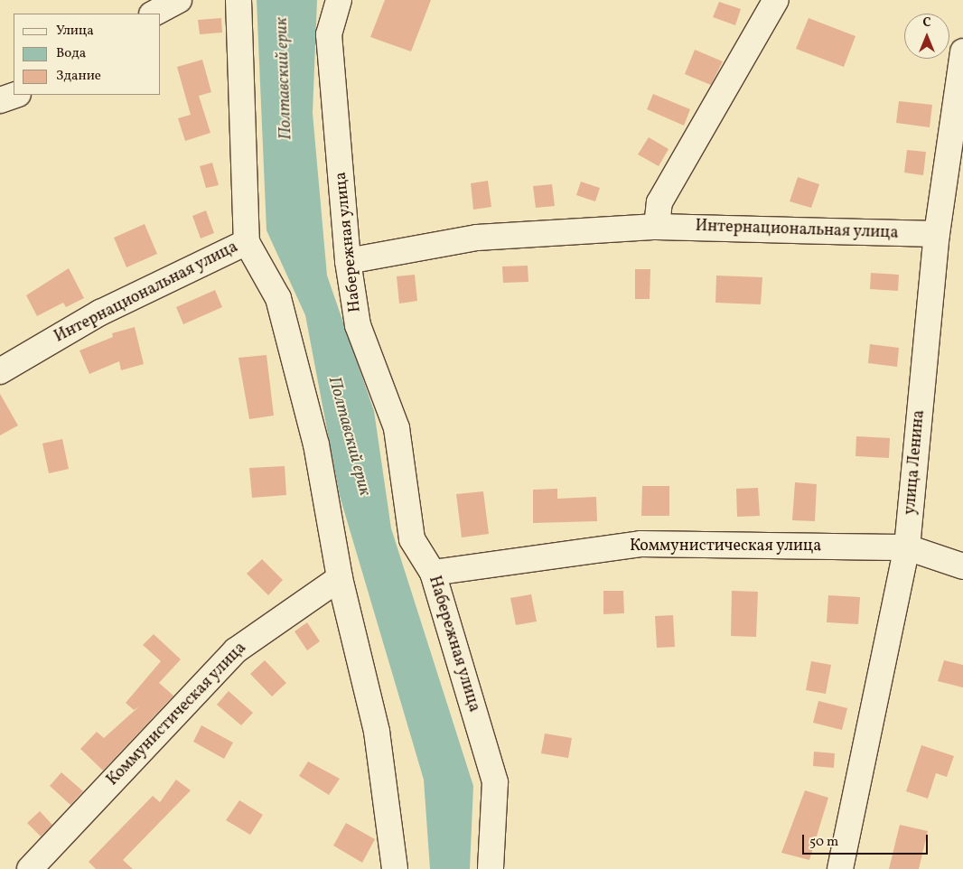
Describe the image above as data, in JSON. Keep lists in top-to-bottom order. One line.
{"streets":{"street":["Интернациональная улица","Набережная улица","улица Ленина","Коммунистическая улица"]},"crossings":[["Интернациональная улица","Набережная улица"],["Интернациональная улица","улица Ленина"],["Набережная улица","Коммунистическая улица"],["улица Ленина","Коммунистическая улица"]],"water":["Полтавский ерик"],"legend":["Улица","Вода","Здание"],"scale_bar":"50 m","north":"top"}
